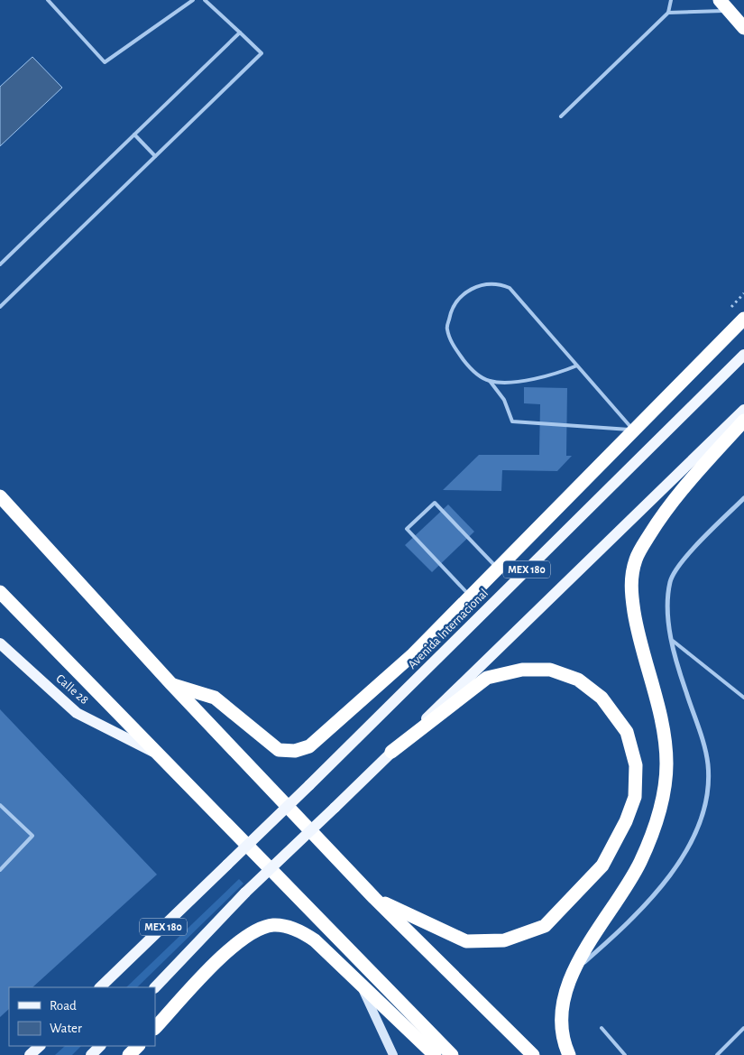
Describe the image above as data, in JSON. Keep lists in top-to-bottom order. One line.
{"streets":{"main road":["MEX 180","Avenida Internacional","Calle 28"]},"legend":["Road","Water"]}
